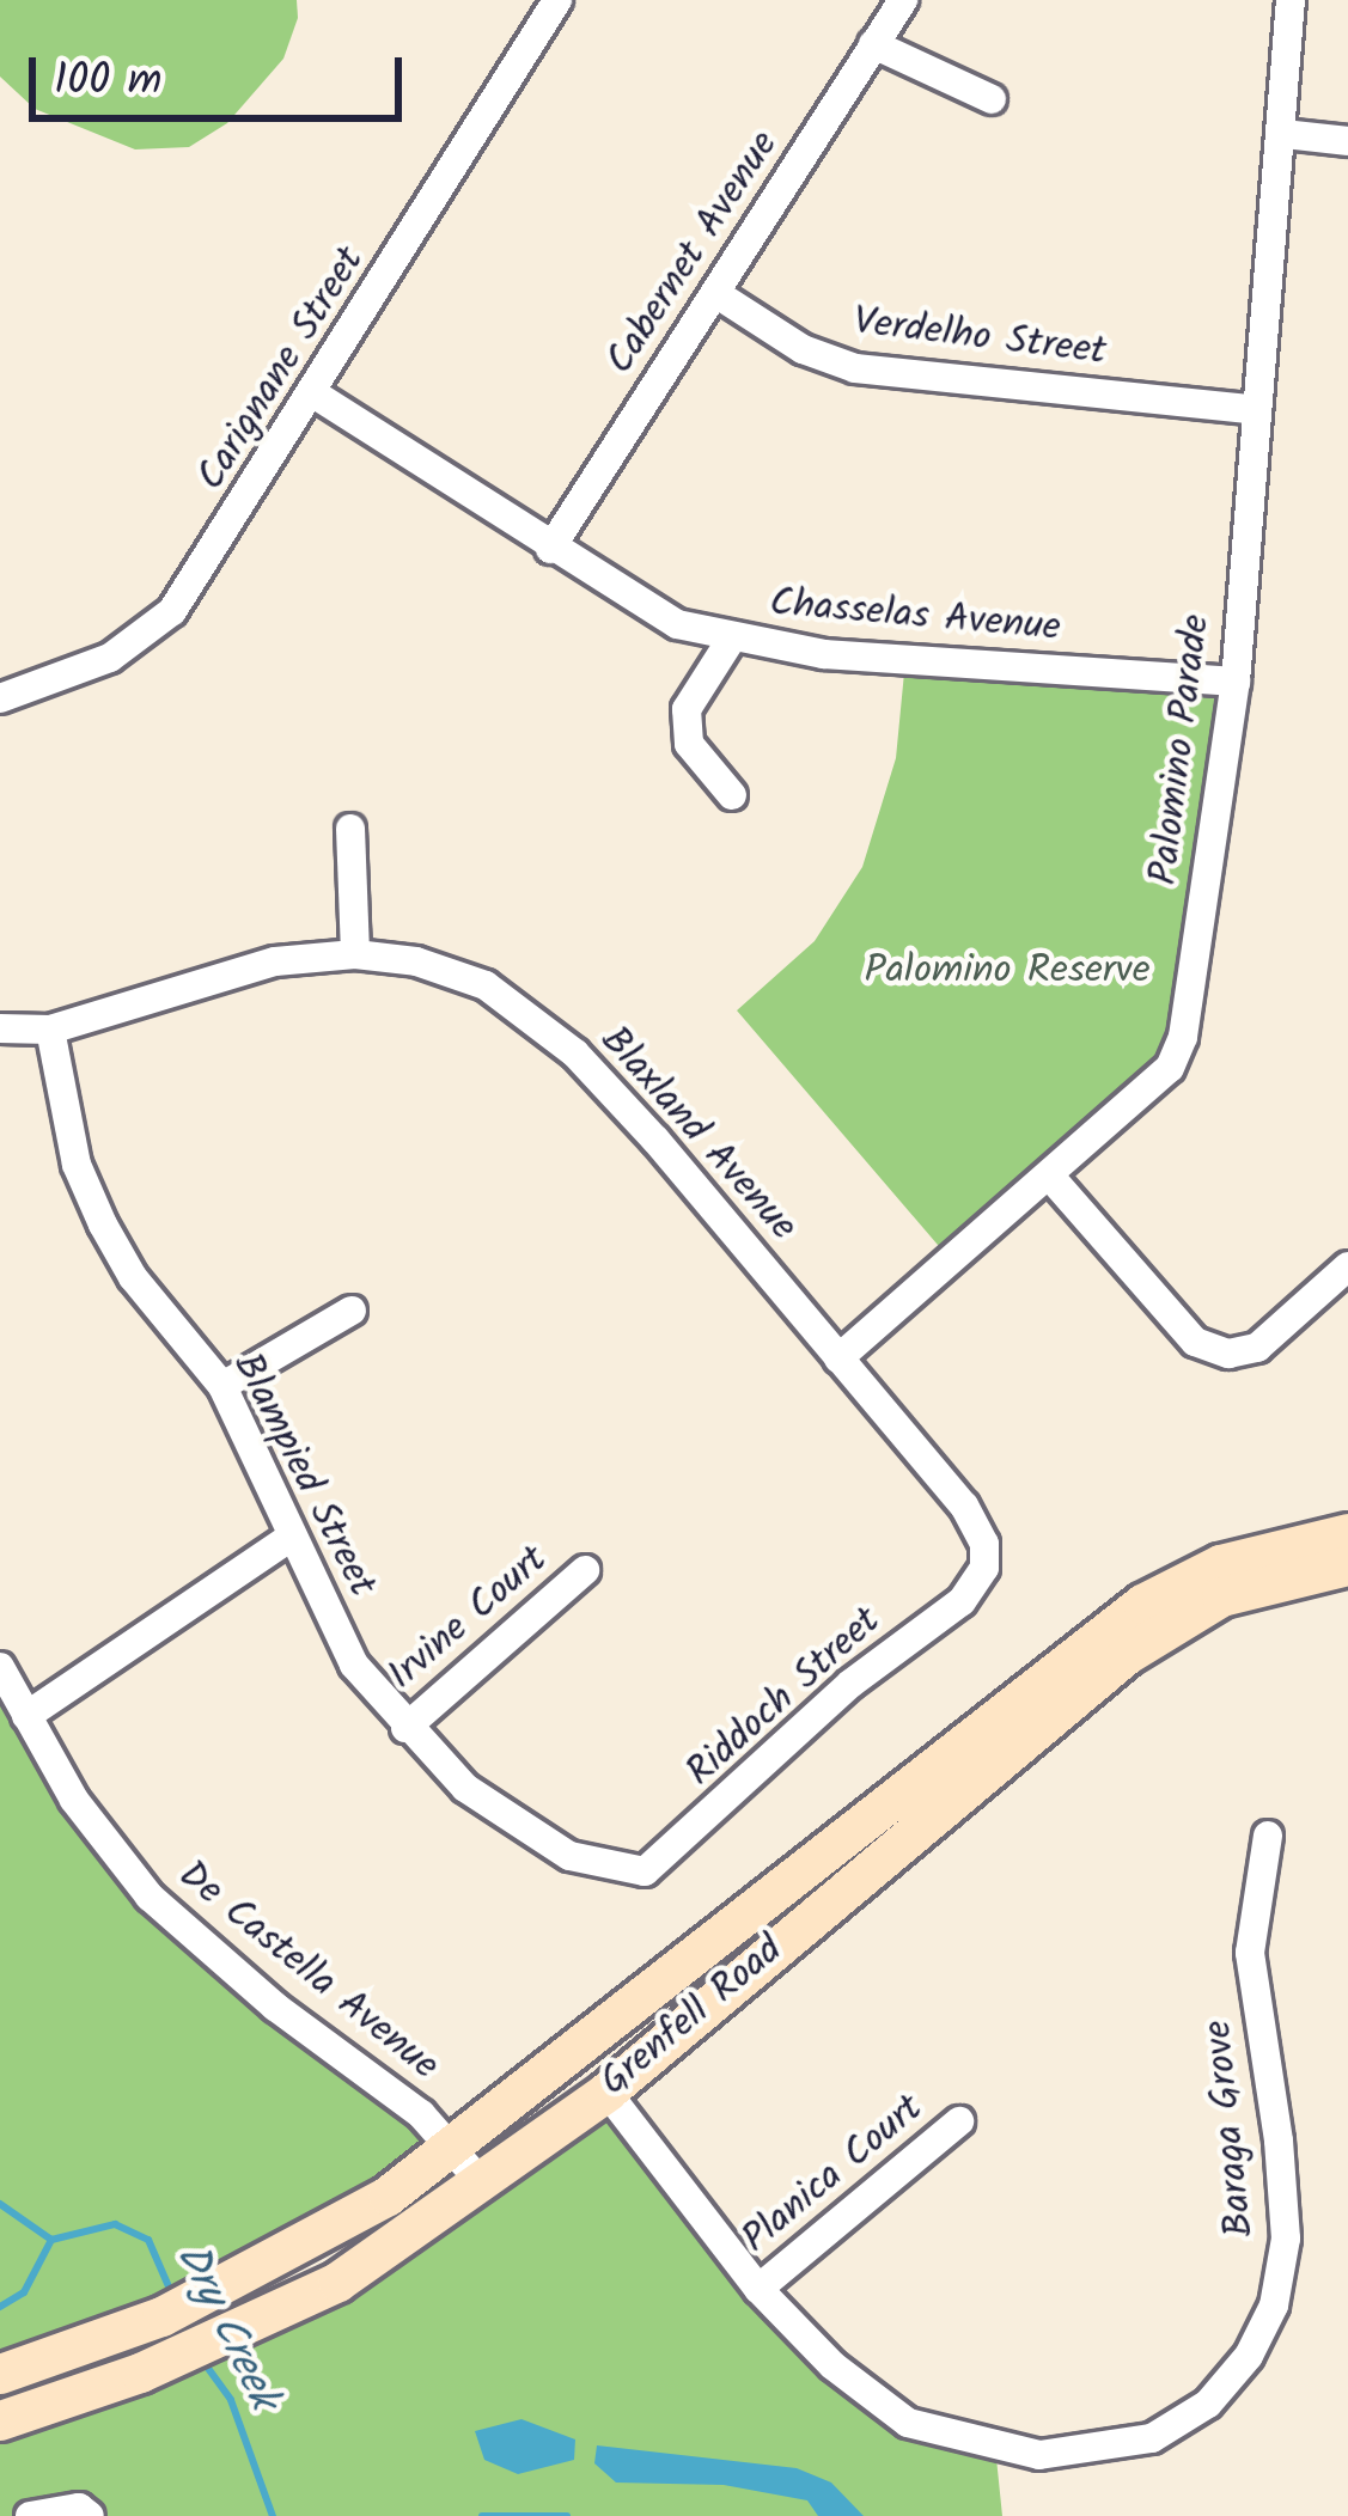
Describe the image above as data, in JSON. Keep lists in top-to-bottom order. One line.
{"streets":{"main road":["Grenfell Road"],"street":["Cabernet Avenue","Verdelho Street","Carignane Street","Chasselas Avenue","Palomino Parade","Blaxland Avenue","Blampied Street","Irvine Court","Riddoch Street","De Castella Avenue","Baraga Grove","Planica Court"]},"crossings":[["Cabernet Avenue","Verdelho Street"],["Cabernet Avenue","Chasselas Avenue"],["Verdelho Street","Palomino Parade"],["Carignane Street","Chasselas Avenue"],["Chasselas Avenue","Palomino Parade"],["Palomino Parade","Blaxland Avenue"],["Blaxland Avenue","Blampied Street"],["Blaxland Avenue","Riddoch Street"],["Blampied Street","Irvine Court"],["Blampied Street","Riddoch Street"],["De Castella Avenue","Grenfell Road"],["Grenfell Road","Baraga Grove"],["Baraga Grove","Planica Court"]],"water":["Dry Creek"],"parks":["Palomino Reserve"],"scale_bar":"100 m"}
